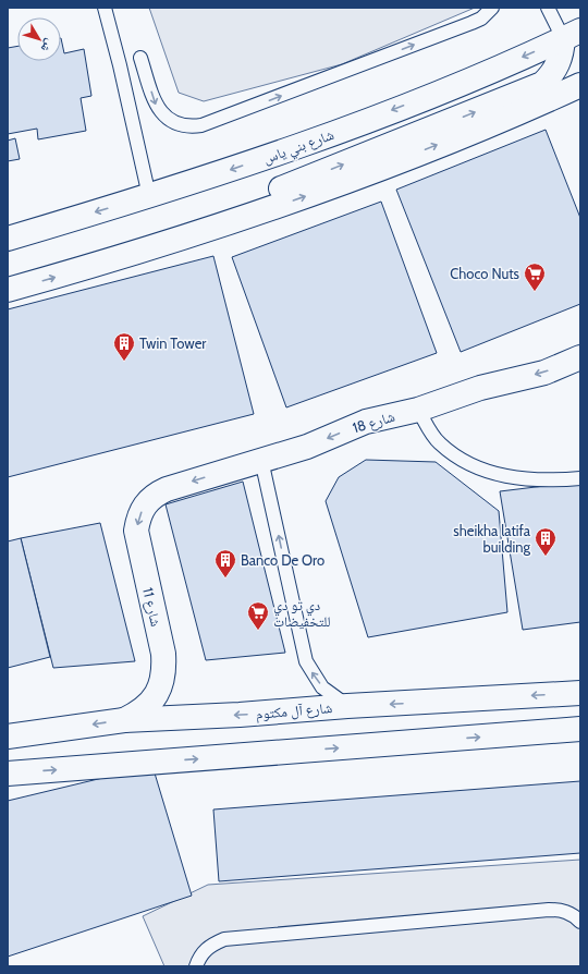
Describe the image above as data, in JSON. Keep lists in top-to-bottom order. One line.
{"streets":{"main road":["شارع بني ياس","شارع 18","شارع 11","شارع آل مكتوم"]},"crossings":[["شارع 18","شارع 11"],["شارع 11","شارع آل مكتوم"]],"one_way":["شارع 18","شارع 11"],"places":{"supermarket":["Choco Nuts","دي تو دي للتخفيضات"],"building":["Twin Tower","sheikha latifa building","Banco De Oro"]},"north":"bottom right"}
